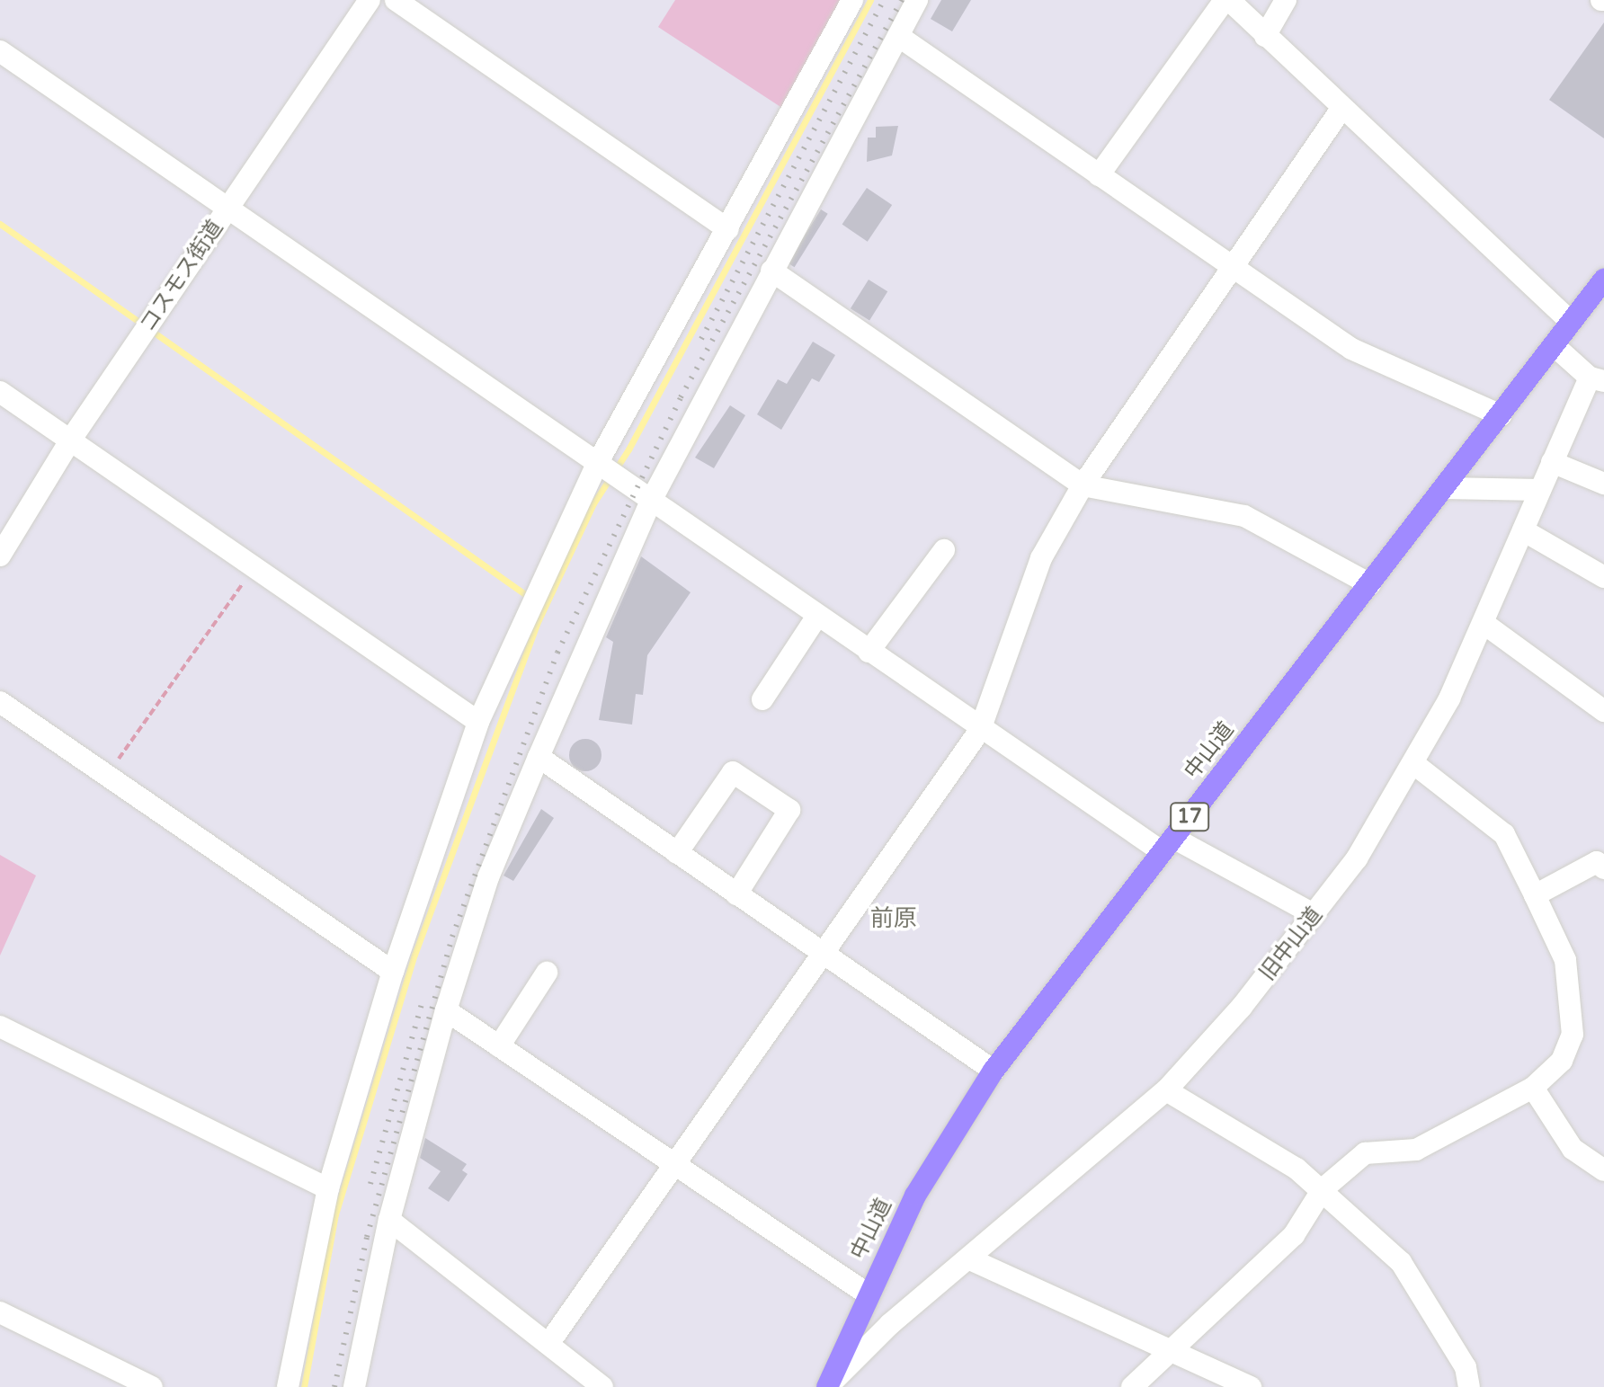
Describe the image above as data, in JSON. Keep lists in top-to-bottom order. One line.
{"streets":{"highway":["中山道","17"],"street":["コスモス街道","旧中山道"]},"crossings":[["中山道","旧中山道"]],"districts":["前原"]}
